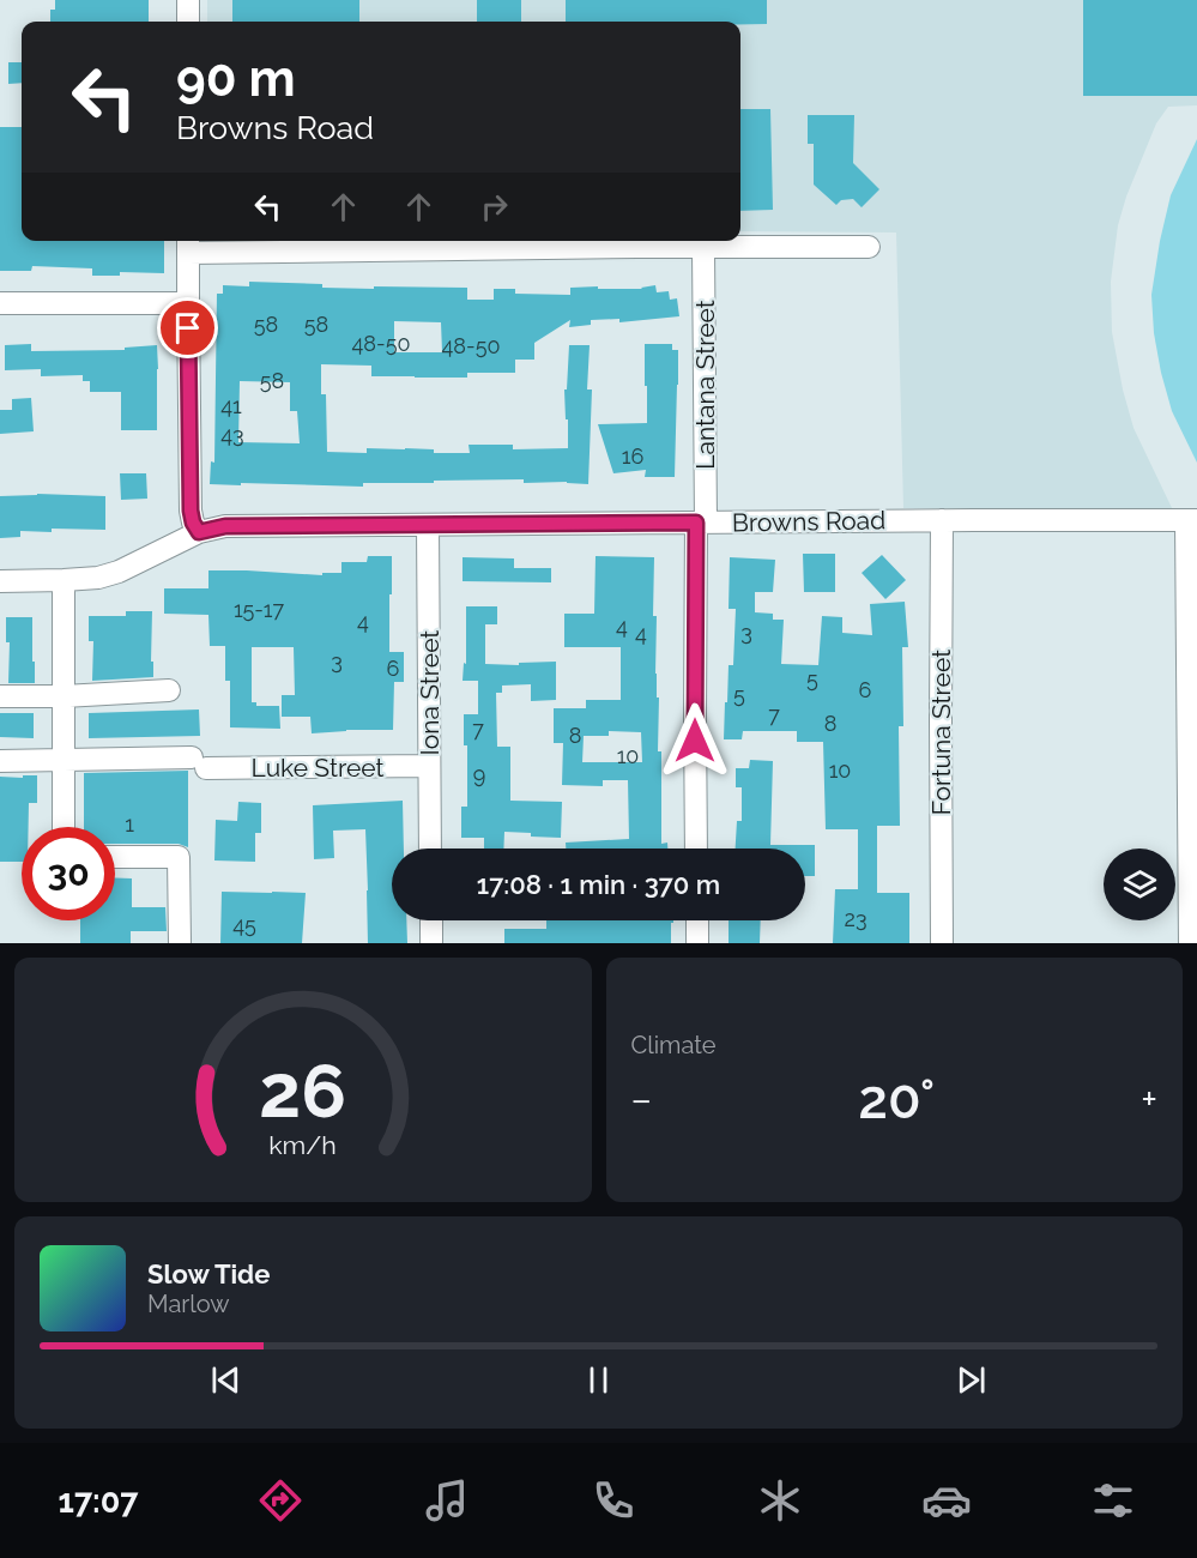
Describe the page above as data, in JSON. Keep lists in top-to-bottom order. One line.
{"streets":{"street":["Lantana Street","Browns Road","Iona Street","Fortuna Street","Luke Street"]},"crossings":[["Lantana Street","Browns Road"],["Browns Road","Iona Street"],["Browns Road","Fortuna Street"],["Iona Street","Luke Street"]],"house_numbers":["58","58","48-50","48-50","58","41","43","16","15-17","4","4","3","4","3","6","5","6","5","7","8","7","8","10","10","9","1","23","45"],"page":{"turn":["90 m","Browns Road"],"limit":"30","trip":"17:08 · 1 min · 370 m","tile":"Climate","heat":["−","20°","+"],"song":["Slow Tide","Marlow"],"tabs":"17:07","gauge":["26","km/h"]}}
